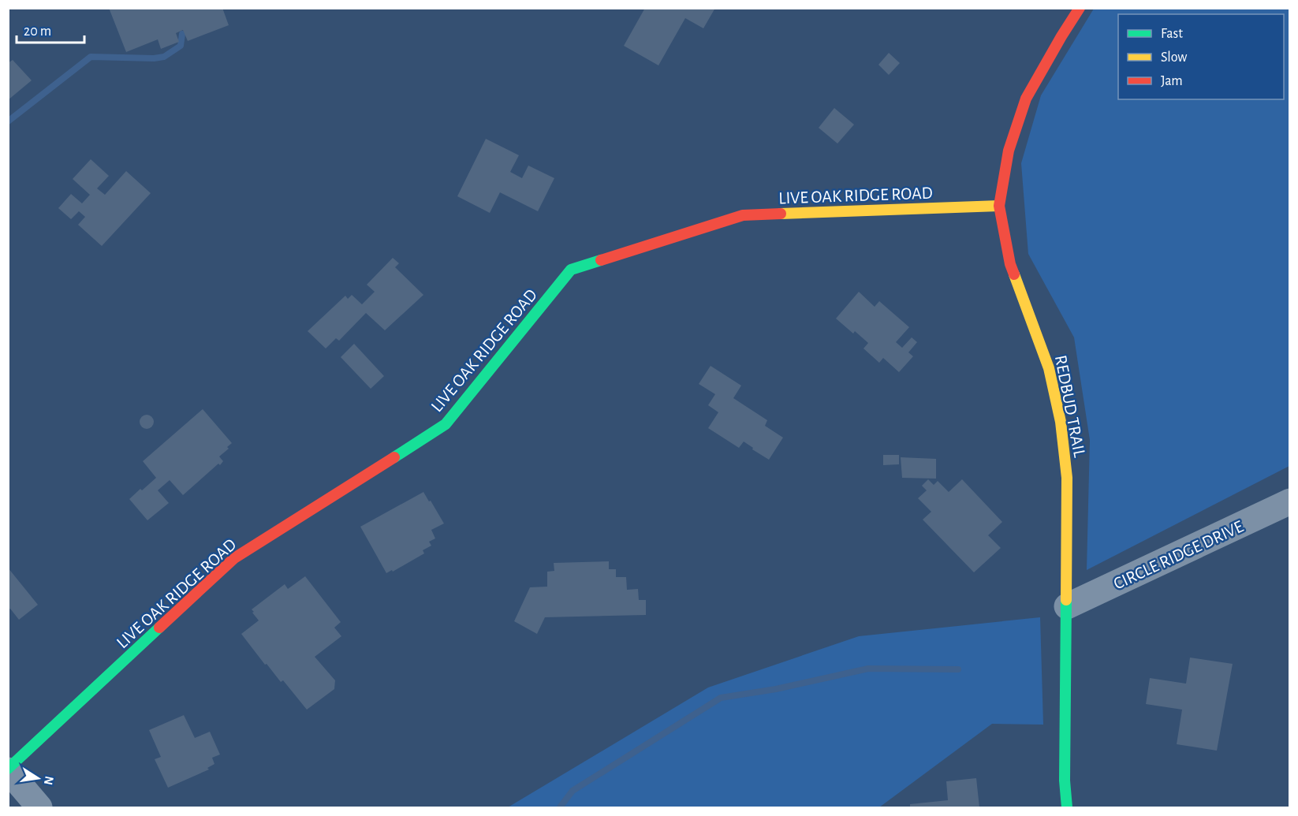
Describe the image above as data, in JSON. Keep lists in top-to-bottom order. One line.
{"streets":{"street":["LIVE OAK RIDGE ROAD","REDBUD TRAIL","CIRCLE RIDGE DRIVE"]},"crossings":[["LIVE OAK RIDGE ROAD","REDBUD TRAIL"],["REDBUD TRAIL","CIRCLE RIDGE DRIVE"]],"legend":["Fast","Slow","Jam"],"scale_bar":"20 m","north":"right"}
